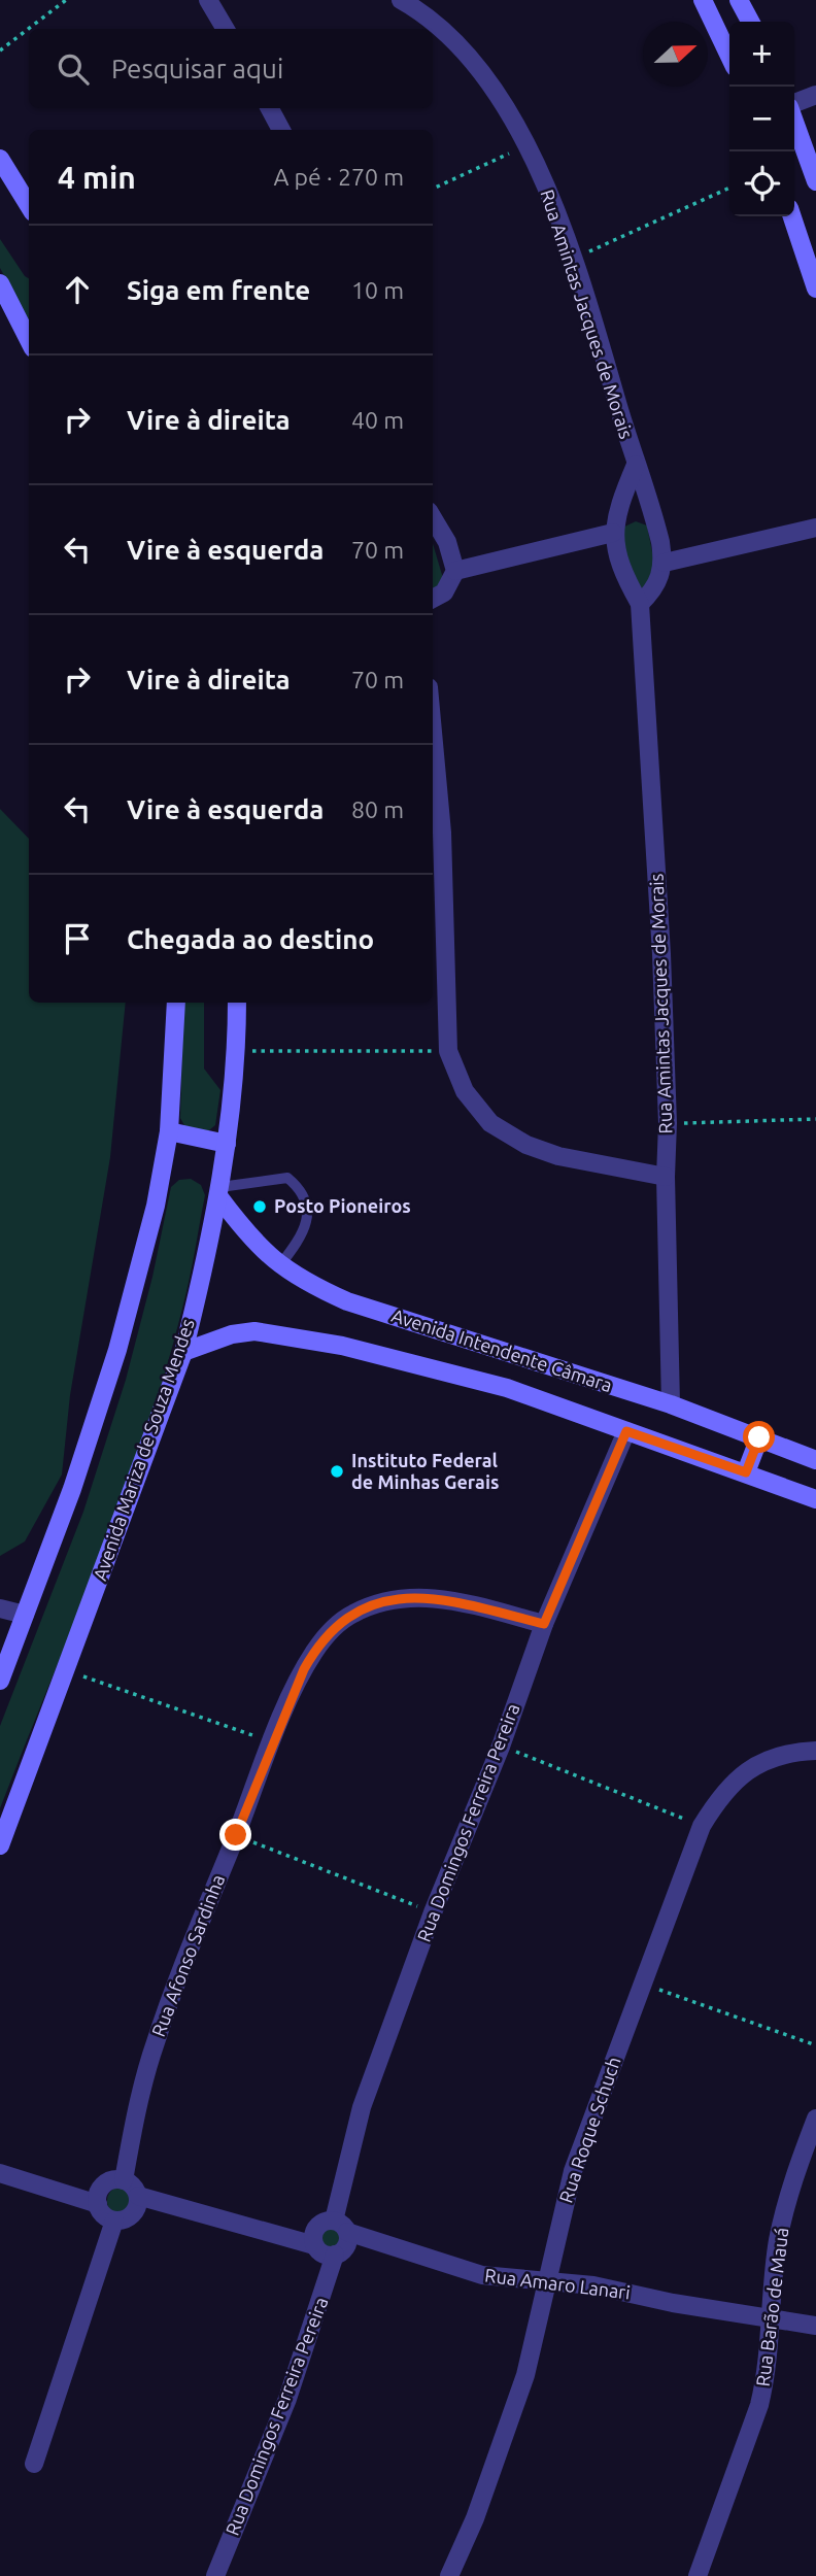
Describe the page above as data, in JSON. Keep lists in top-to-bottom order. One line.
{"streets":{"main road":["Avenida Intendente Câmara","Avenida Mariza de Souza Mendes"],"street":["Rua Amintas Jacques de Morais","Rua Domingos Ferreira Pereira","Rua Afonso Sardinha","Rua Roque Schuch","Rua Amaro Lanari","Rua Barão de Mauá"]},"crossings":[["Rua Amintas Jacques de Morais","Avenida Intendente Câmara"],["Avenida Intendente Câmara","Avenida Mariza de Souza Mendes"],["Avenida Intendente Câmara","Rua Domingos Ferreira Pereira"],["Rua Domingos Ferreira Pereira","Rua Afonso Sardinha"],["Rua Domingos Ferreira Pereira","Rua Amaro Lanari"],["Rua Roque Schuch","Rua Amaro Lanari"],["Rua Amaro Lanari","Rua Barão de Mauá"]],"places":["Posto Pioneiros","Instituto Federal de Minhas Gerais"],"north":"right","page":{"map_buttons":["+","−"],"search":"Pesquisar aqui","heading":["4 min","A pé · 270 m"],"list":[["Siga em frente","10 m"],["Vire à direita","40 m"],["Vire à esquerda","70 m"],["Vire à direita","70 m"],["Vire à esquerda","80 m"],"Chegada ao destino"]}}
